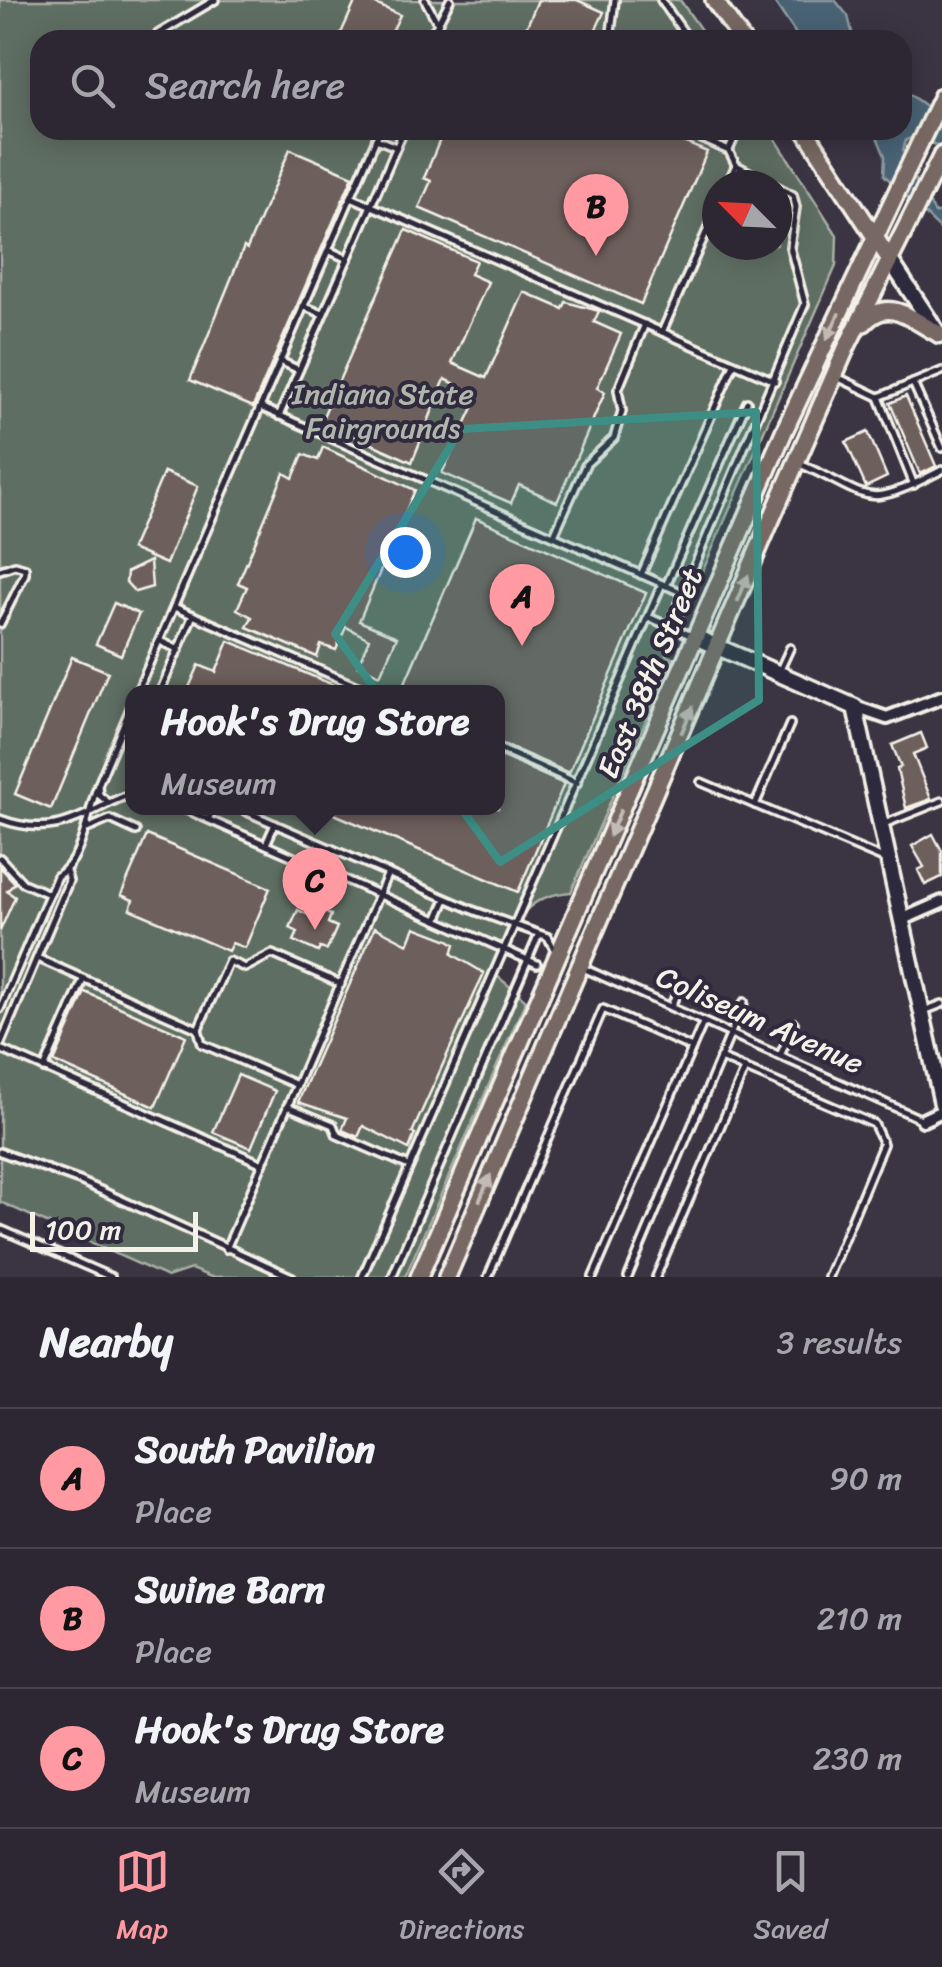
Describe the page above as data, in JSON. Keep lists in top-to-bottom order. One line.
{"streets":{"main road":["East 38th Street"],"street":["Coliseum Avenue"]},"crossings":[["East 38th Street","Coliseum Avenue"]],"parks":["Indiana State Fairgrounds"],"scale_bar":"100 m","north":"top left","page":{"search":"Search here","pins":["B","A","C"],"popup":["Hook's Drug Store","Museum"],"scale":"100 m","heading":["Nearby","3 results"],"list":[{"mark":"A","name":"South Pavilion","note":"Place","value":"90 m"},{"mark":"B","name":"Swine Barn","note":"Place","value":"210 m"},{"mark":"C","name":"Hook's Drug Store","note":"Museum","value":"230 m"}],"nav":["Map","Directions","Saved"]}}
